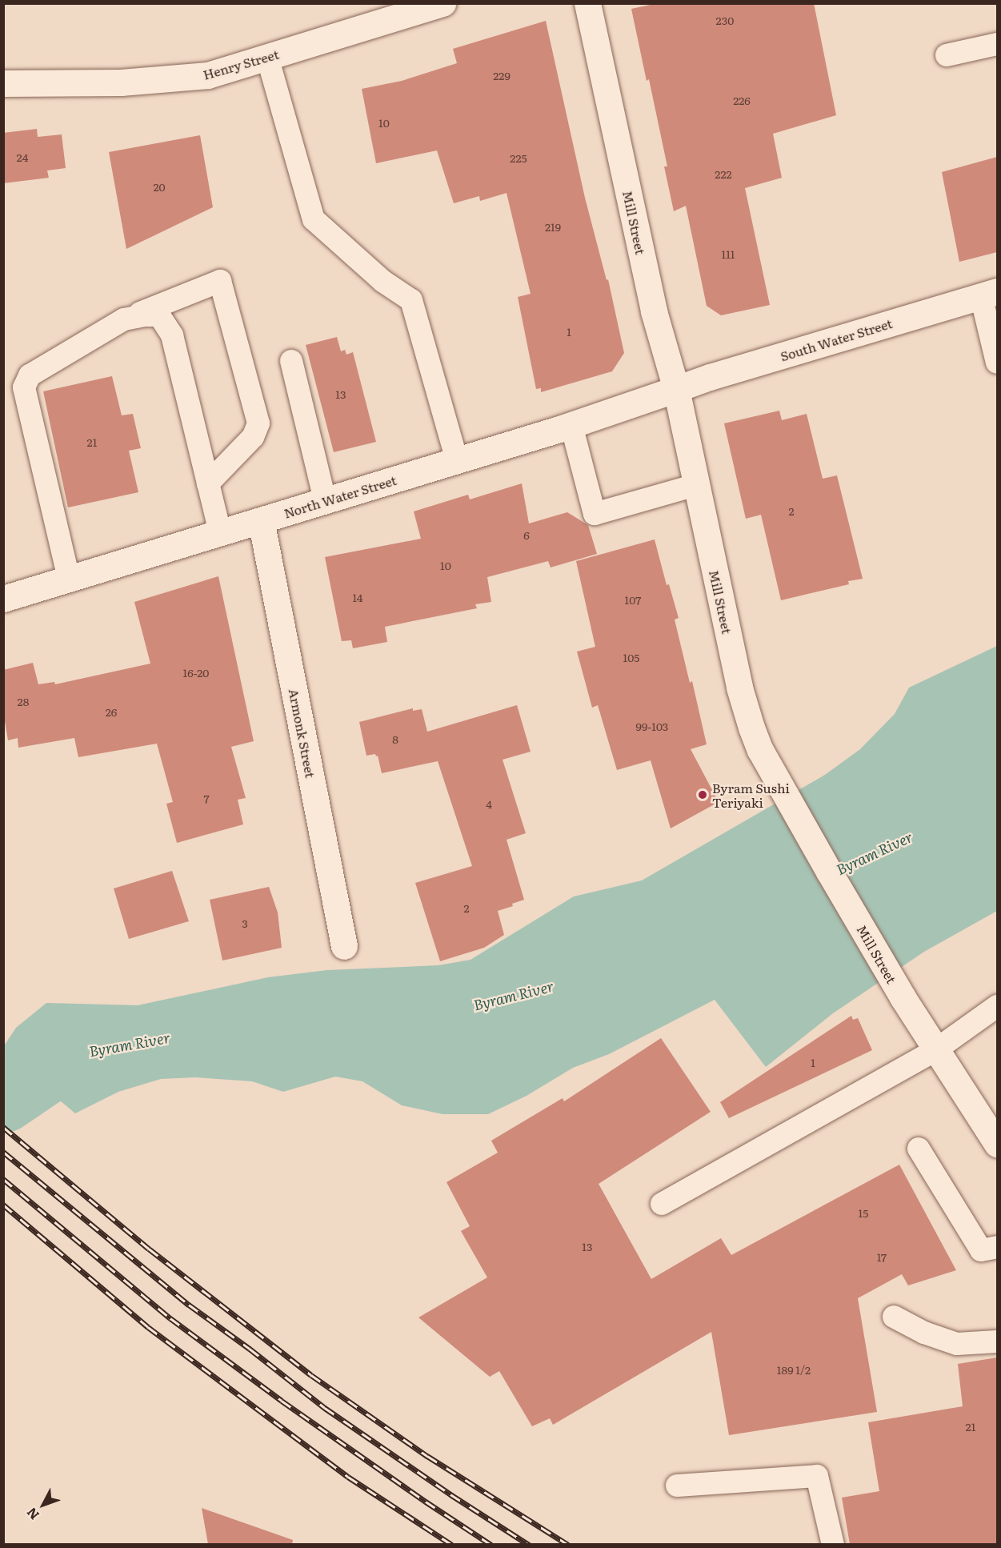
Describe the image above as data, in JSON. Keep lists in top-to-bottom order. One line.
{"streets":{"street":["Henry Street","Mill Street","South Water Street","North Water Street","Armonk Street"]},"crossings":[["Mill Street","South Water Street"],["Mill Street","North Water Street"],["South Water Street","North Water Street"],["North Water Street","Armonk Street"]],"water":["Byram River"],"places":["Byram Sushi Teriyaki"],"house_numbers":["230","229","226","10","24","225","222","20","219","111","1","13","21","2","6","10","14","107","105","16-20","28","26","99-103","8","7","4","2","3","1","15","13","17","189 1/2","21"],"north":"bottom left"}
